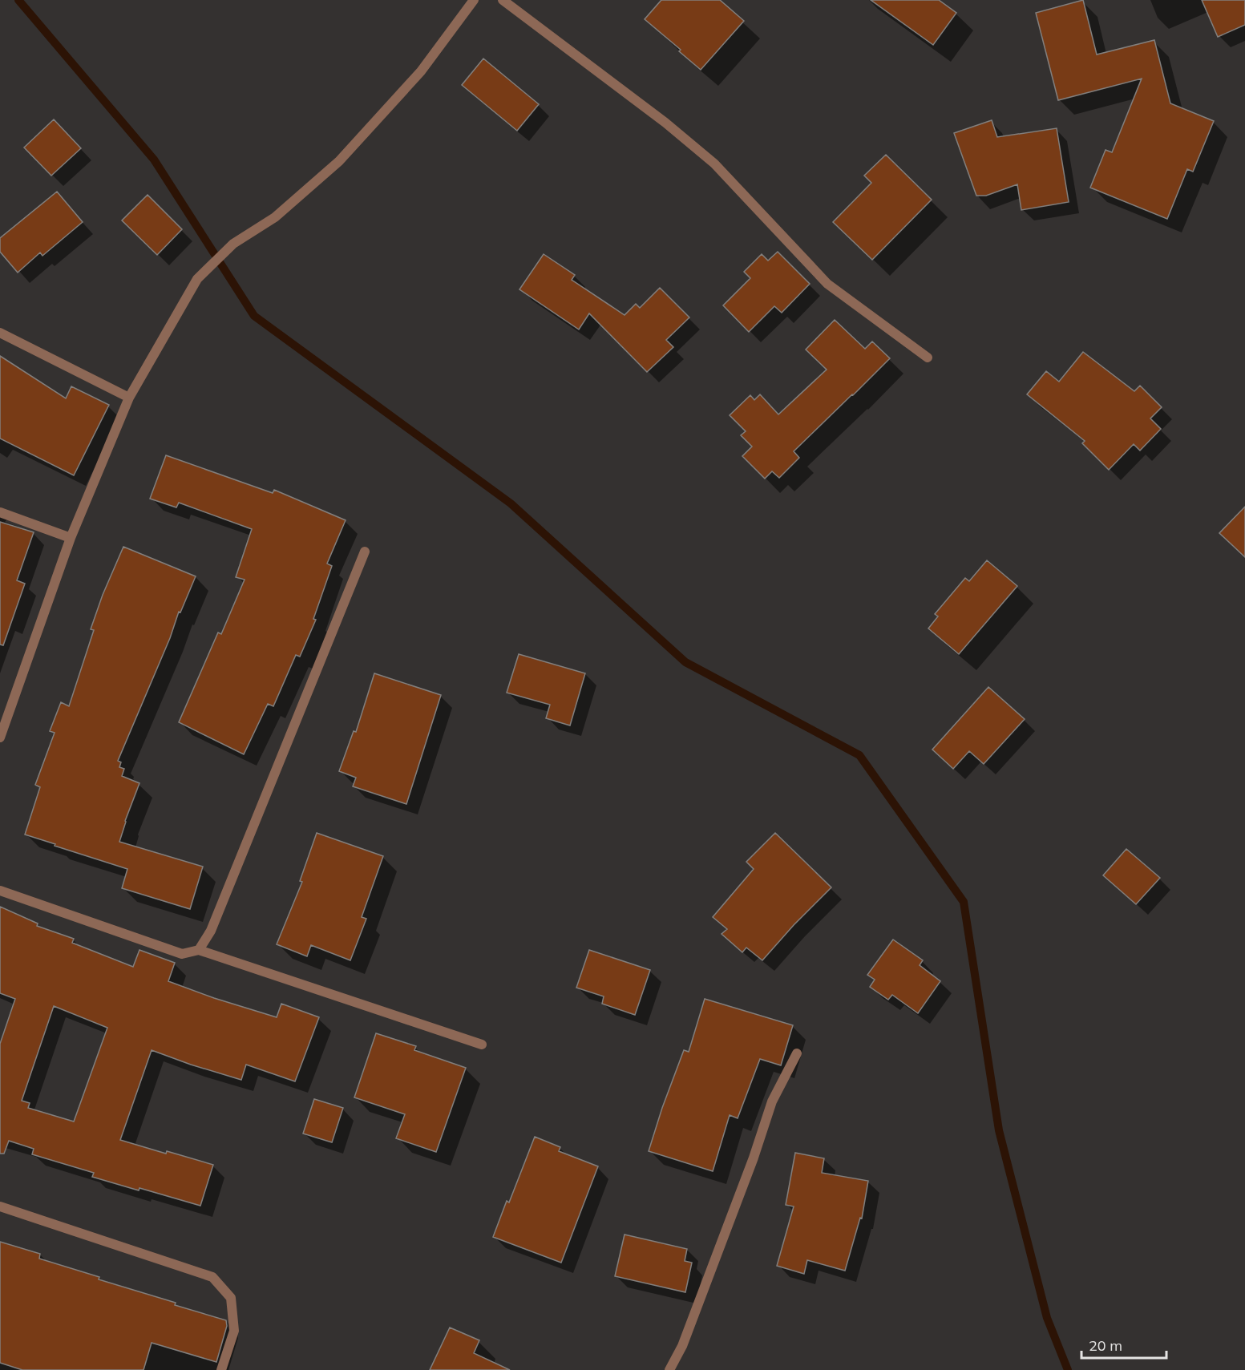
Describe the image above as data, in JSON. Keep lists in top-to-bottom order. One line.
{"scale_bar":"20 m"}
